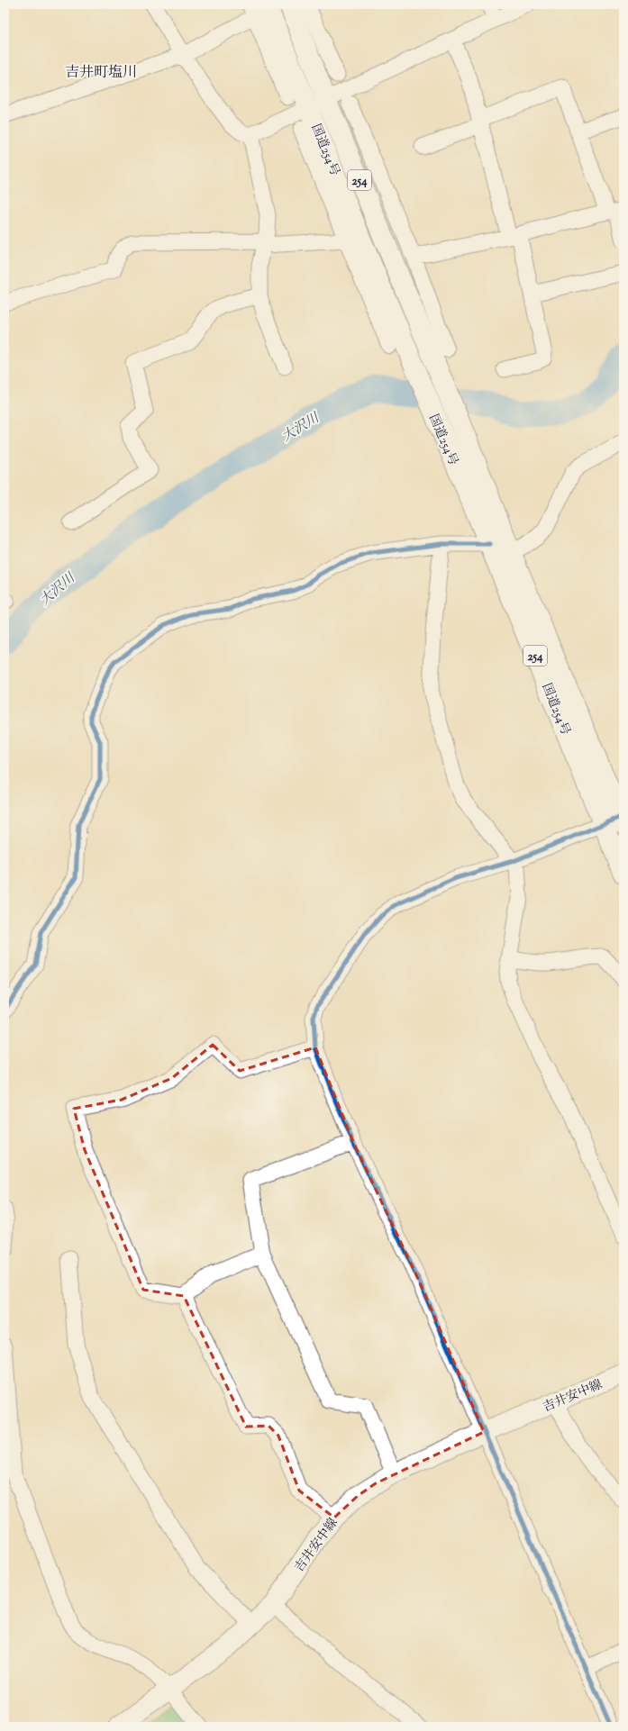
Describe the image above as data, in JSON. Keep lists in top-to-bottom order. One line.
{"streets":{"highway":["国道254号","254"],"main road":["吉井安中線"]},"districts":["吉井町塩川"],"water":["大沢川"]}
